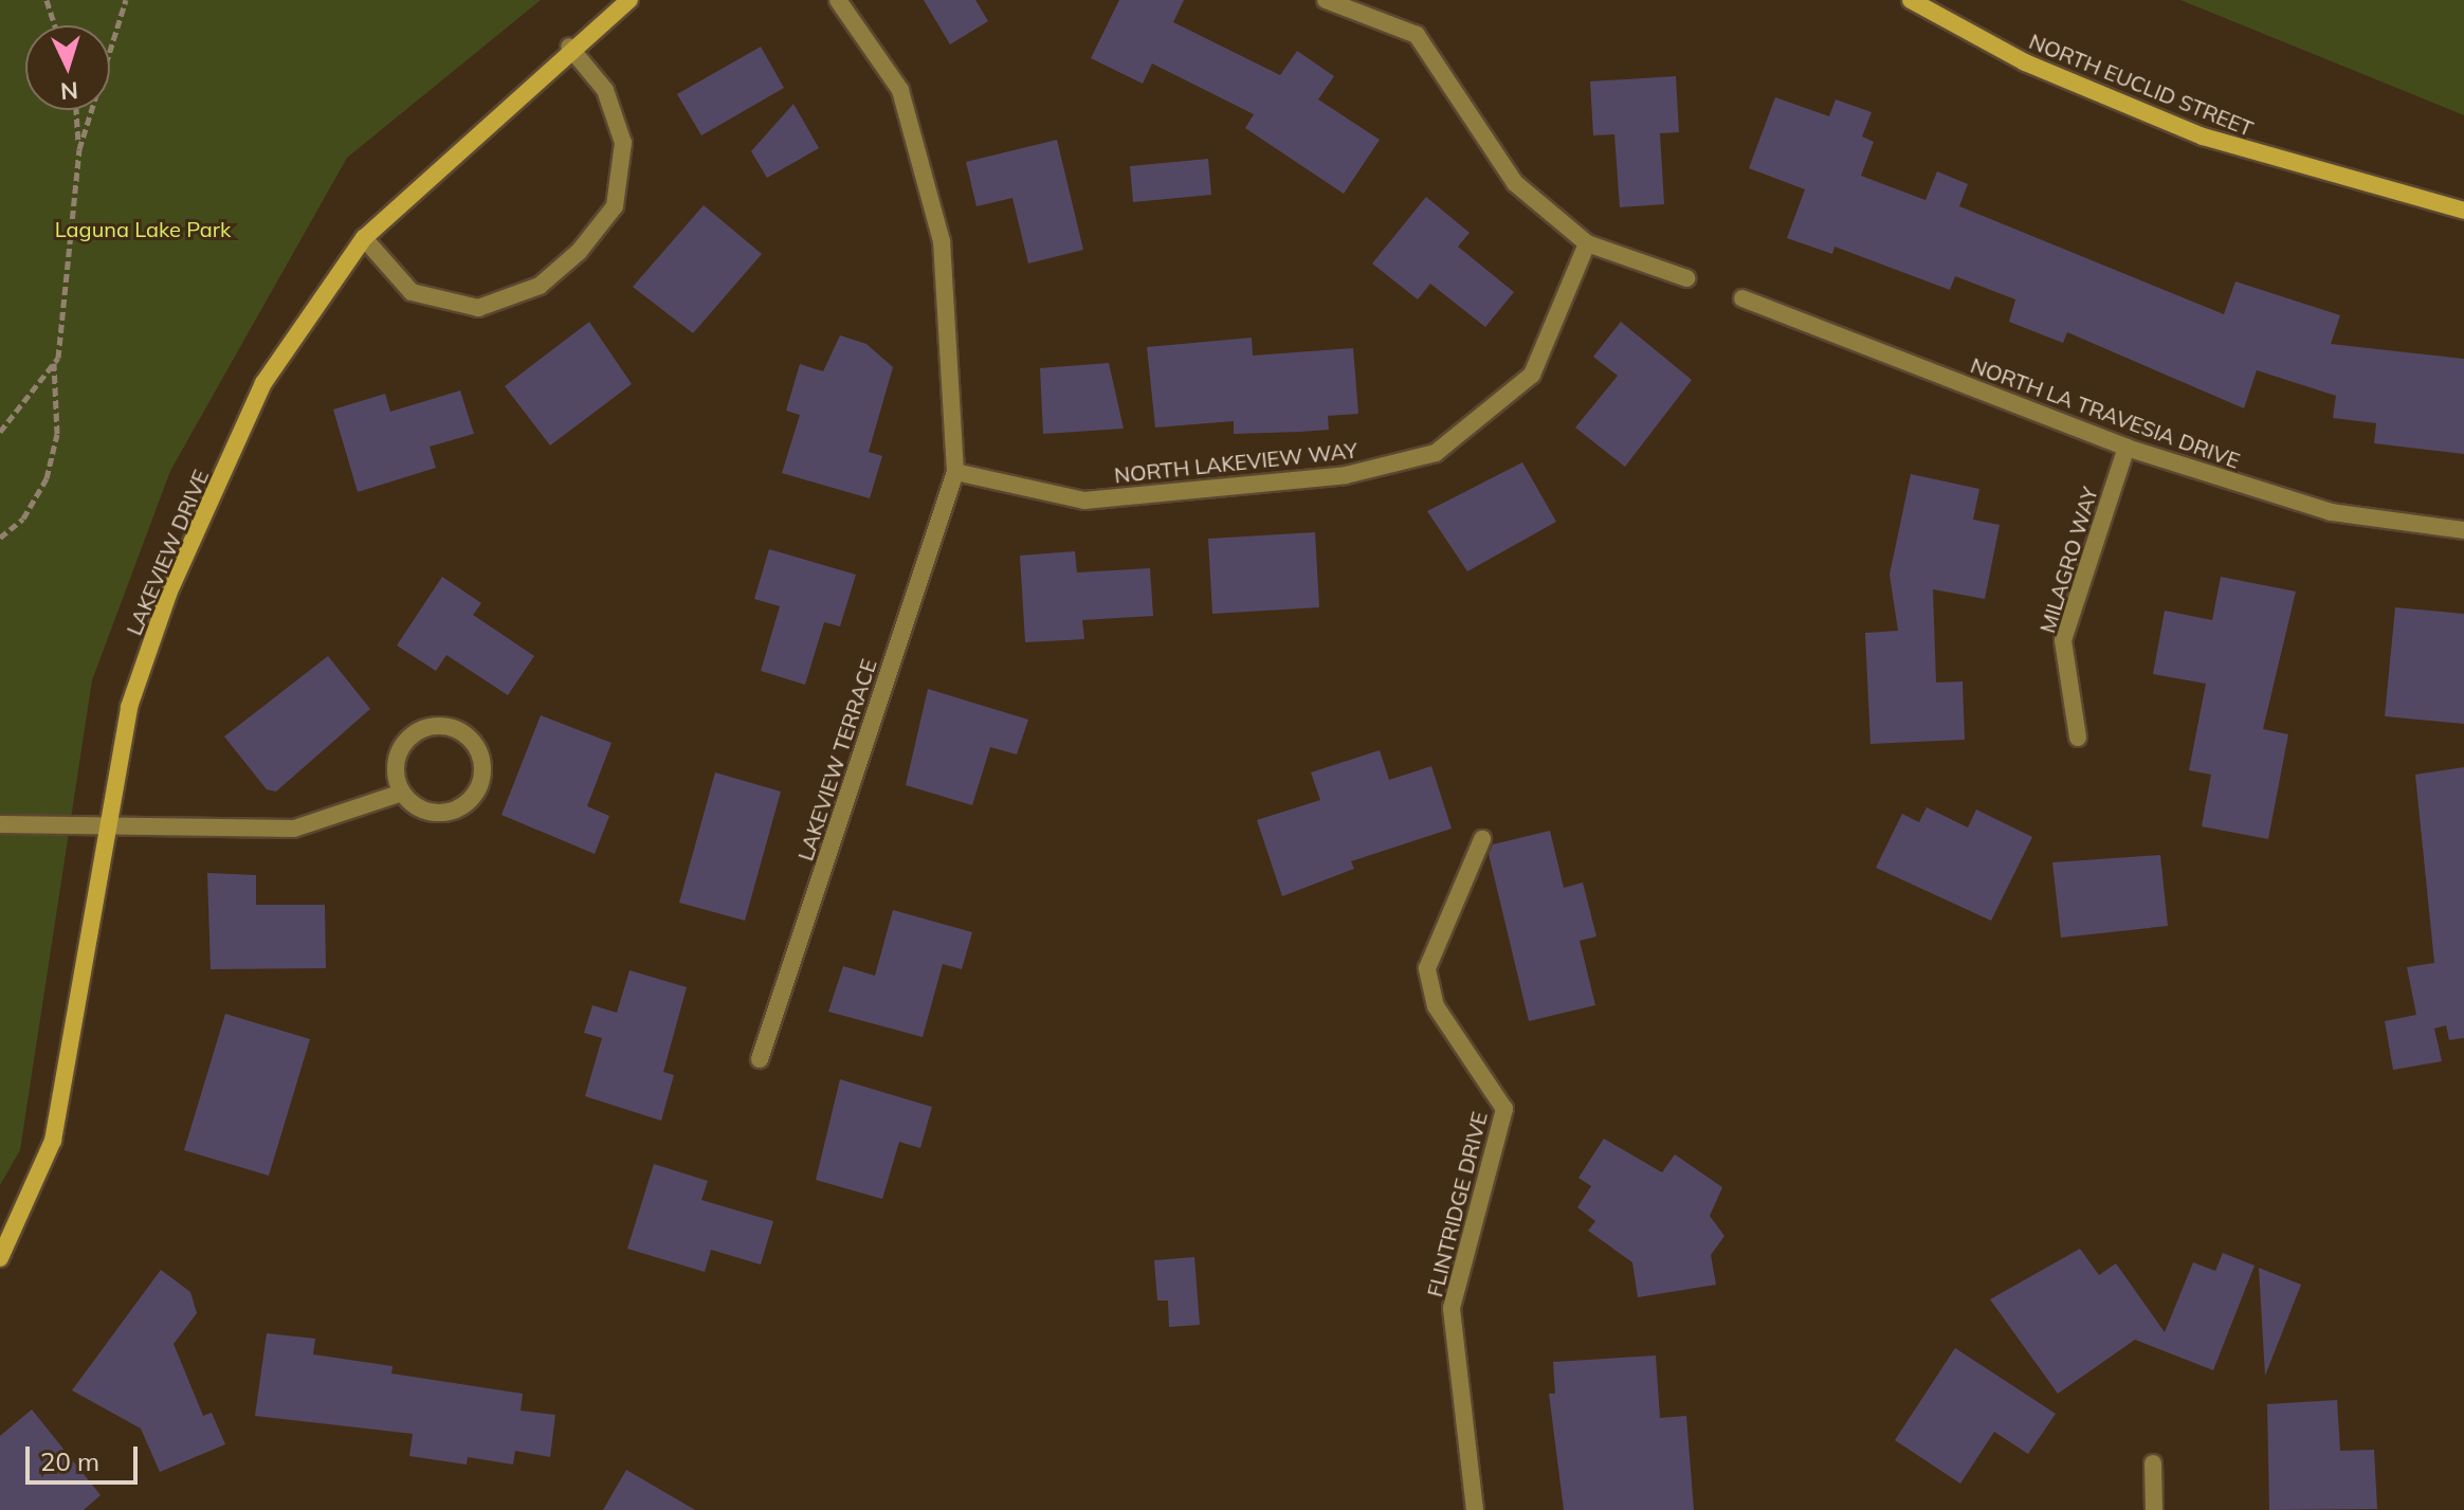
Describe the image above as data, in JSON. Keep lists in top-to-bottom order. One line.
{"streets":{"street":["NORTH EUCLID STREET","NORTH LA TRAVESIA DRIVE","NORTH LAKEVIEW WAY","LAKEVIEW DRIVE","MILAGRO WAY","LAKEVIEW TERRACE","FLINTRIDGE DRIVE"]},"crossings":[["NORTH LA TRAVESIA DRIVE","MILAGRO WAY"],["NORTH LAKEVIEW WAY","LAKEVIEW TERRACE"]],"parks":["Laguna Lake Park"],"scale_bar":"20 m","north":"bottom"}
